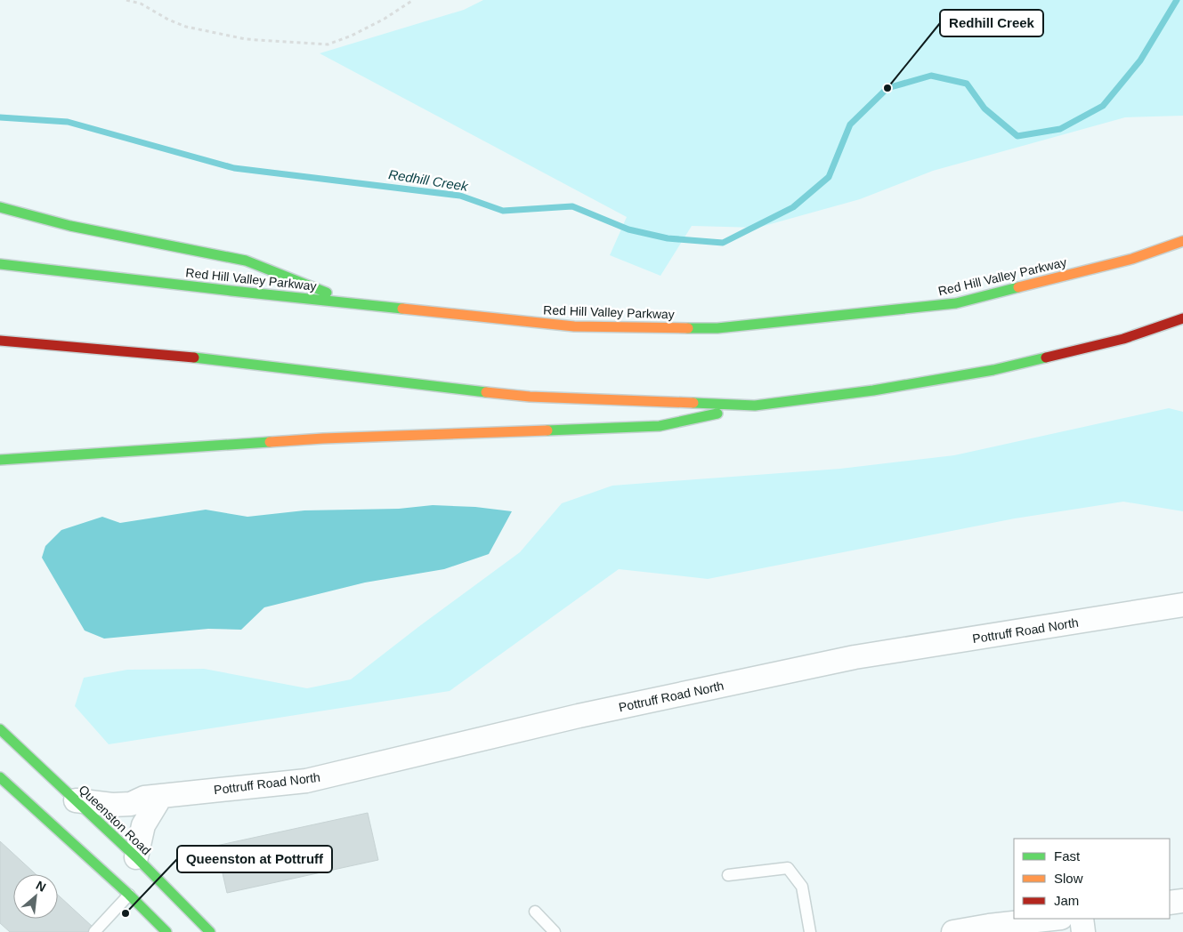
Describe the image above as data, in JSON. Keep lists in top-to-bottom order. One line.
{"streets":{"main road":["Red Hill Valley Parkway","Queenston Road"],"street":["Pottruff Road North"]},"crossings":[["Pottruff Road North","Queenston Road"]],"water":["Redhill Creek"],"places":["Redhill Creek","Queenston at Pottruff"],"legend":["Fast","Slow","Jam"],"north":"top right"}
